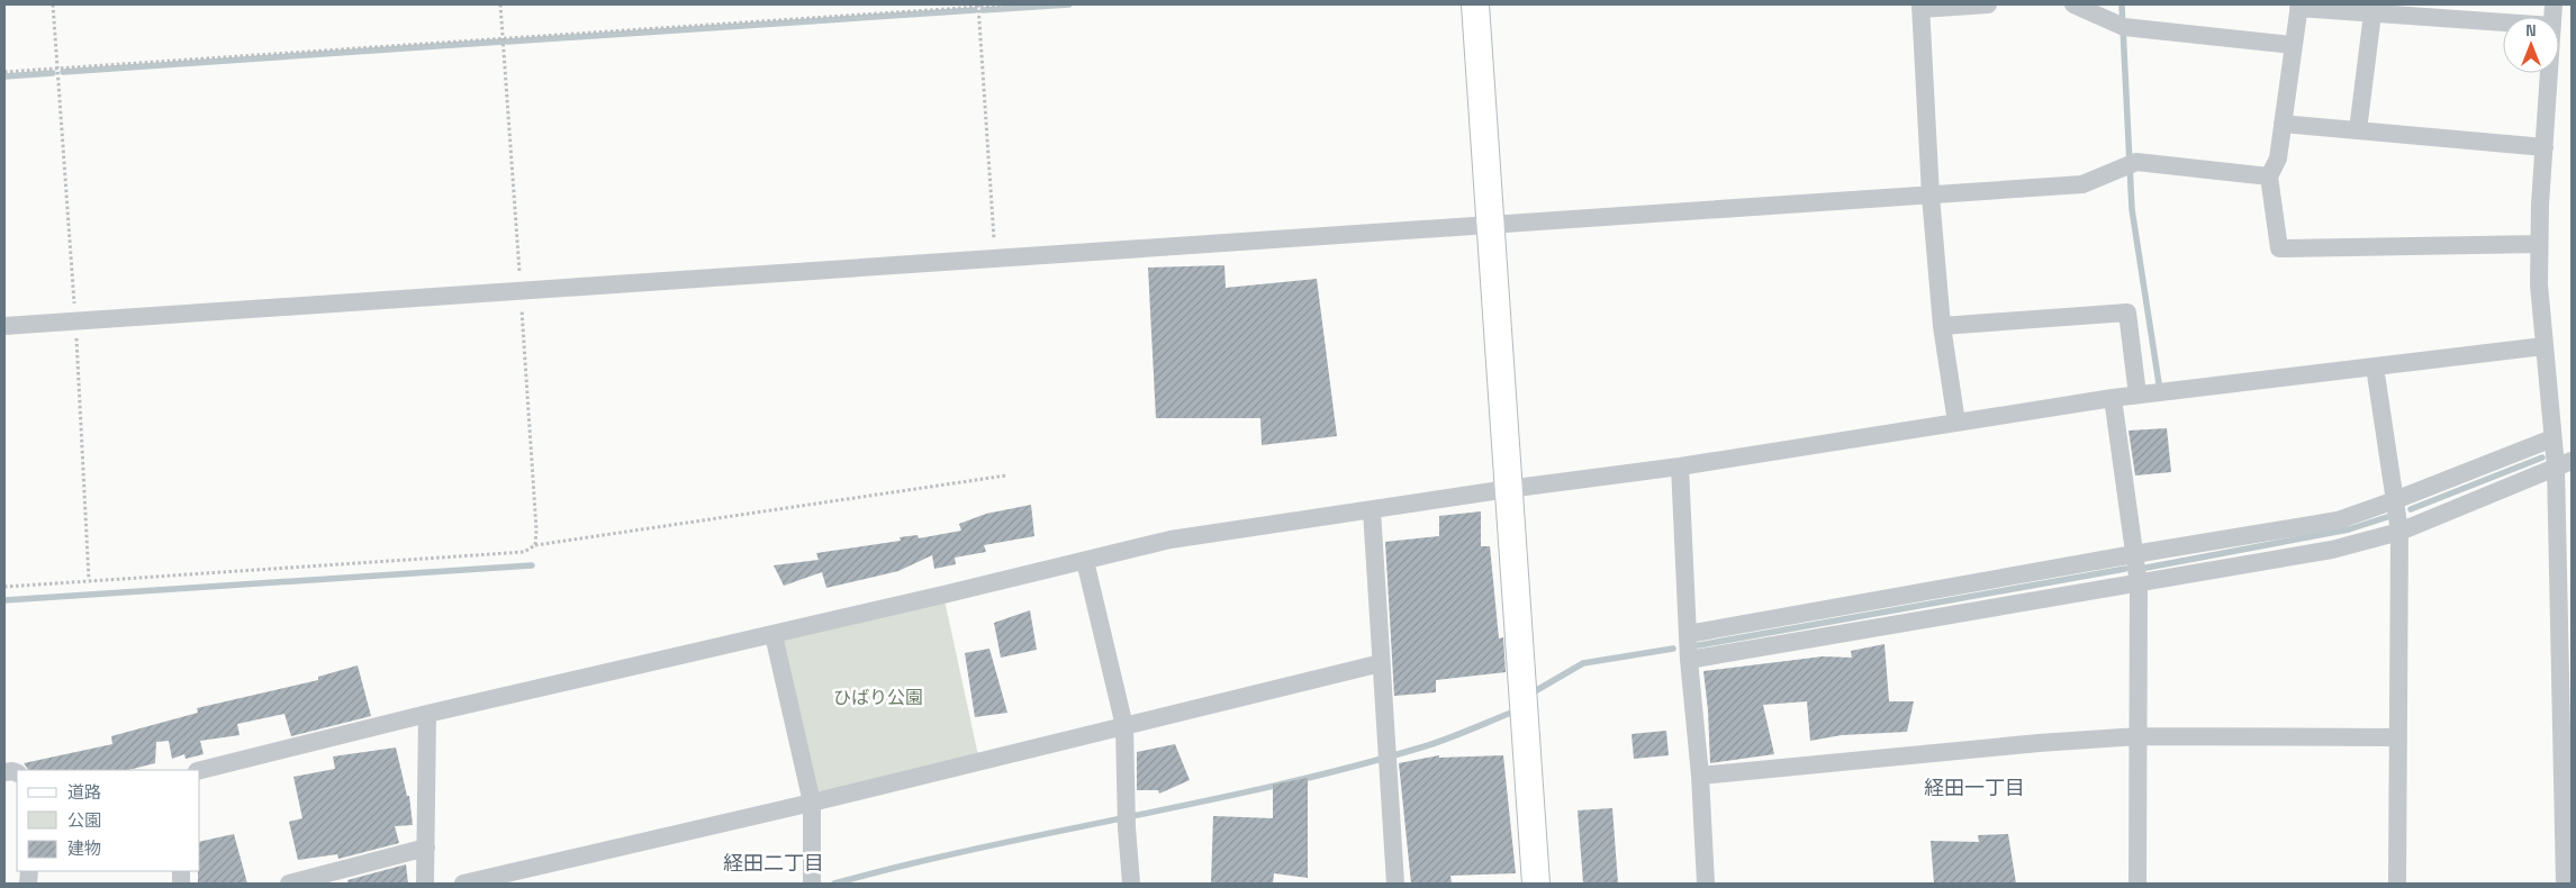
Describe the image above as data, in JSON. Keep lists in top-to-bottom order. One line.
{"districts":["経田一丁目","経田二丁目"],"parks":["ひばり公園"],"legend":["道路","公園","建物"],"north":"top"}
